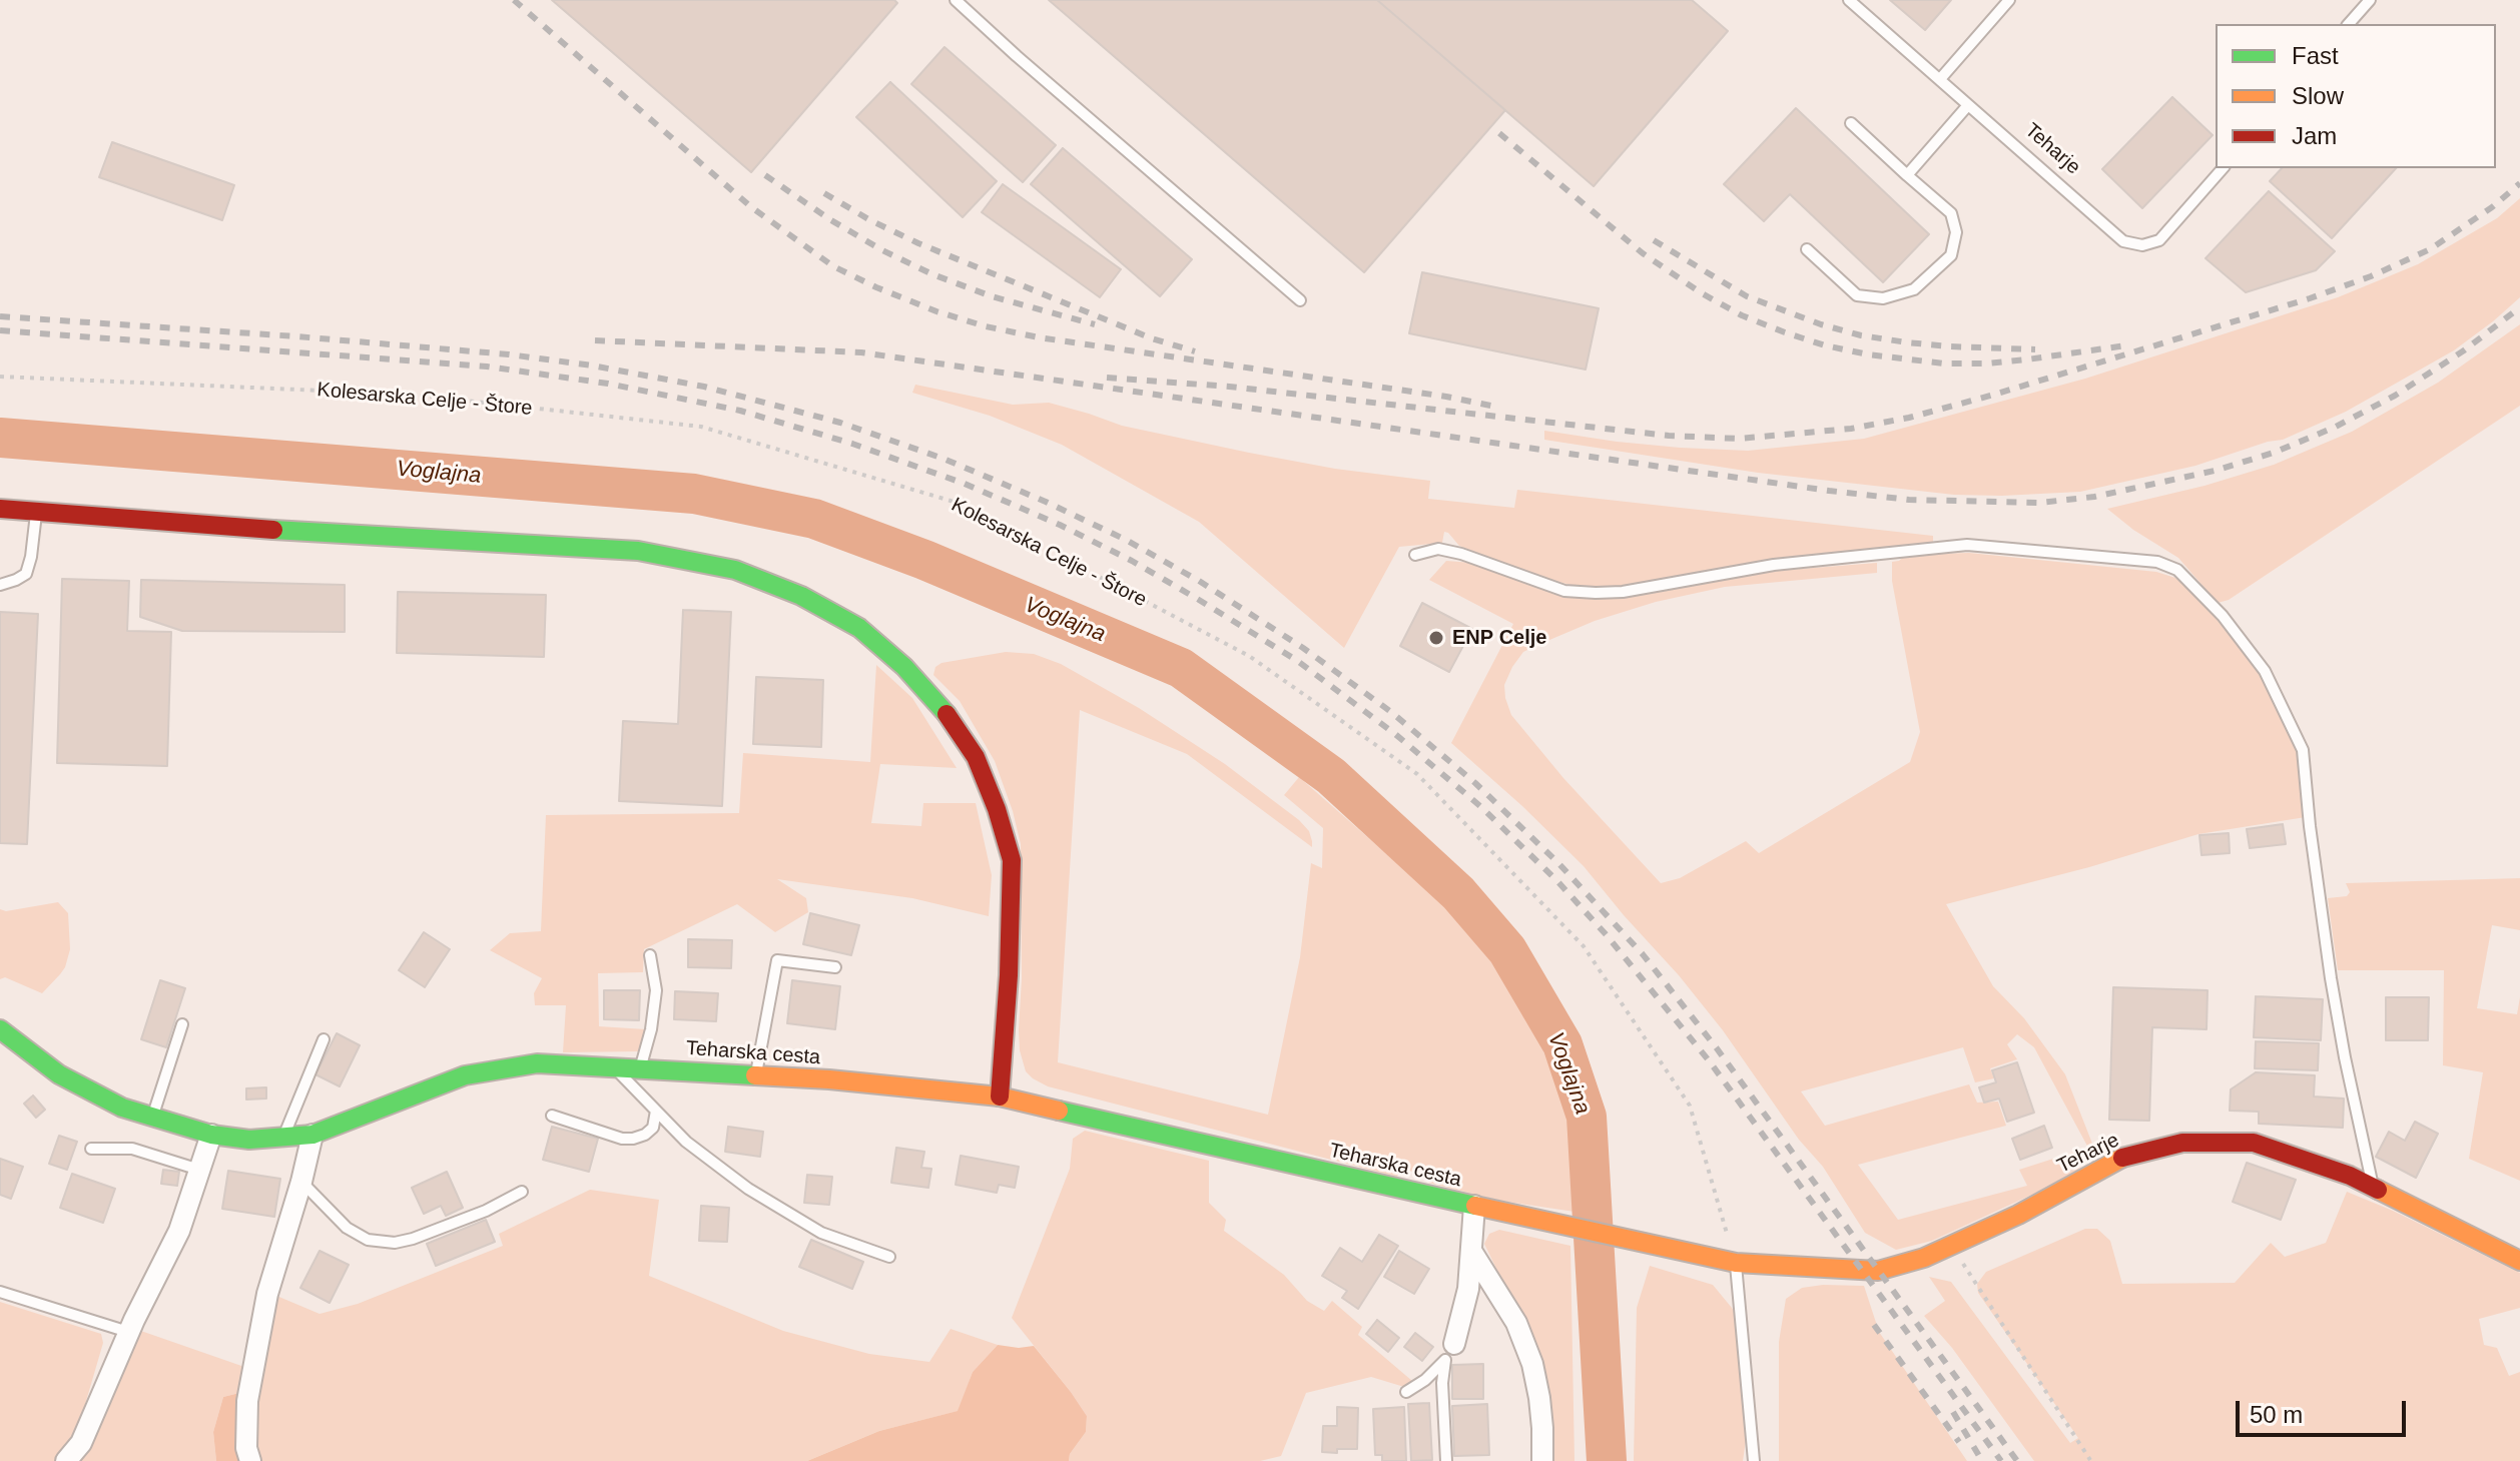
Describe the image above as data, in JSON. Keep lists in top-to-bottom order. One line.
{"streets":{"street":["Teharje","Teharska cesta"],"path":["Kolesarska Celje - Štore"]},"crossings":[["Teharje","Kolesarska Celje - Štore"],["Teharje","Teharska cesta"]],"water":["Voglajna"],"places":["ENP Celje"],"legend":["Fast","Slow","Jam"],"scale_bar":"50 m"}
